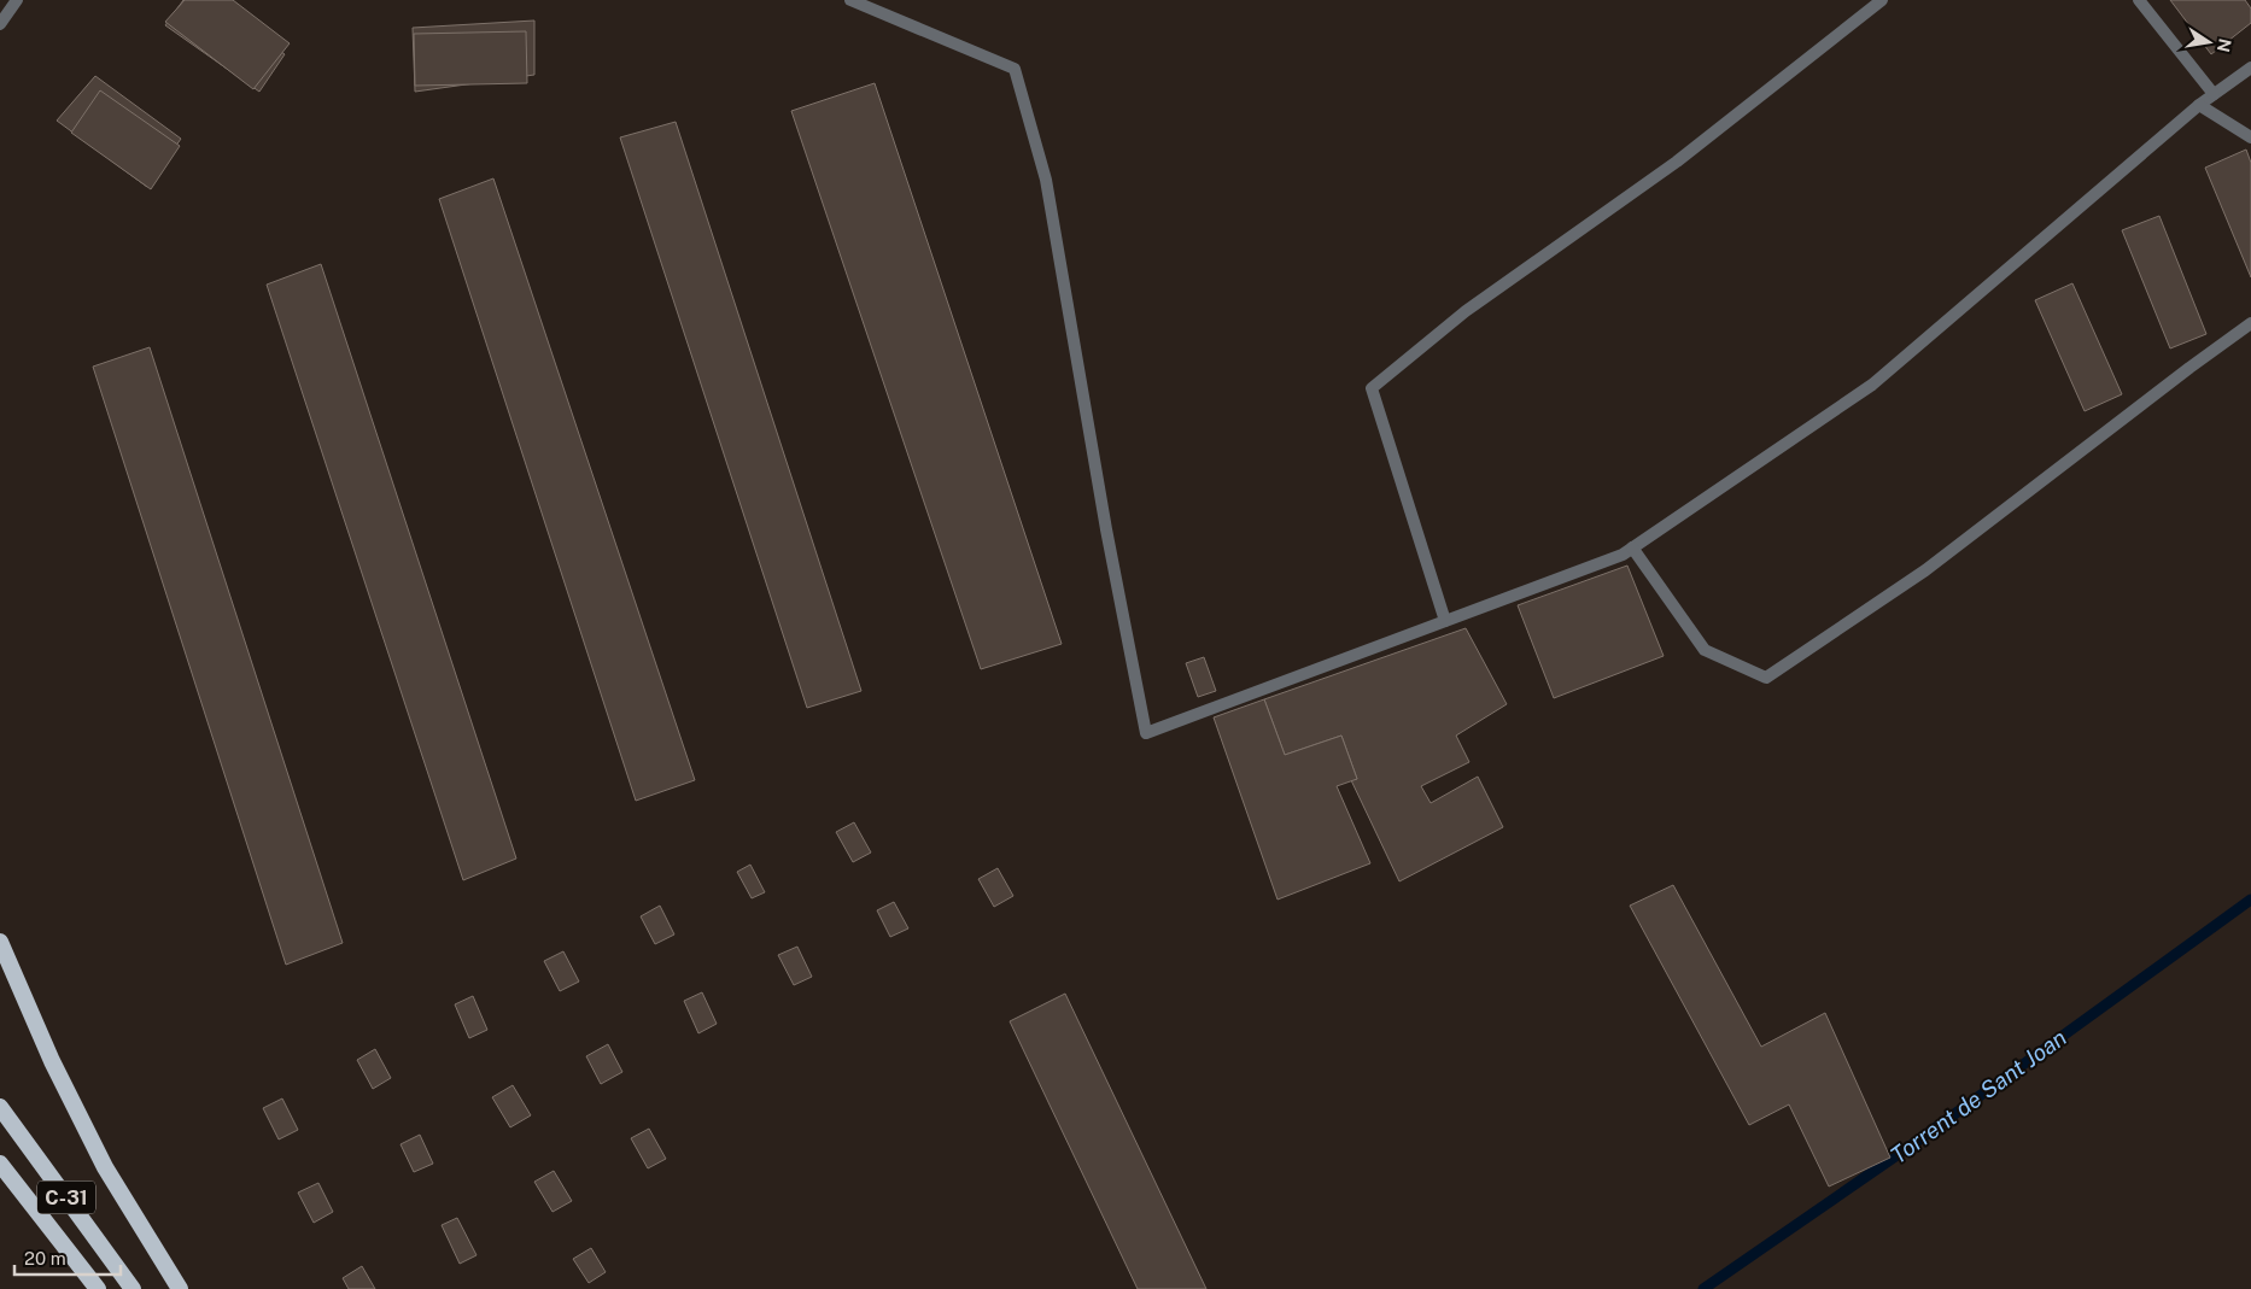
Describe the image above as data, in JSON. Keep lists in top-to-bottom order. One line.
{"streets":{"highway":["C-31"]},"water":["Torrent de Sant Joan"],"scale_bar":"20 m","north":"right"}
